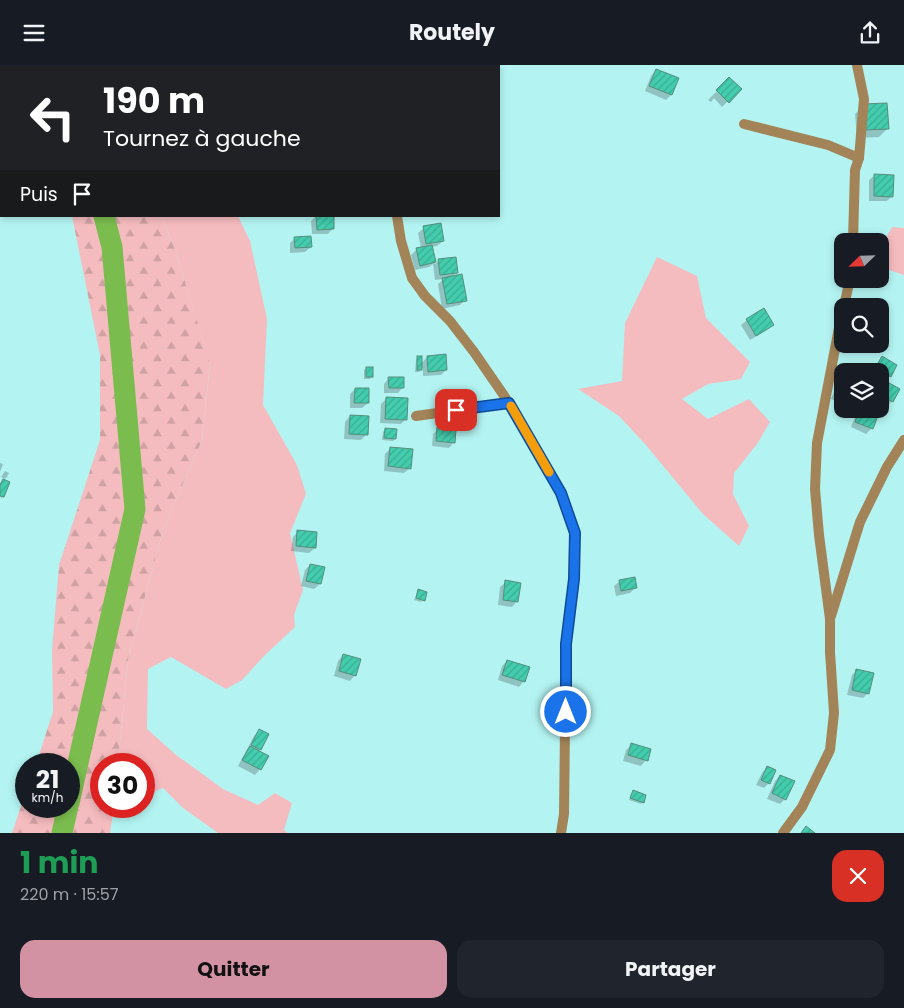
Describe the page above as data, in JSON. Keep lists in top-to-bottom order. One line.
{"north":"bottom left","page":{"header":"Routely","turn":["190 m","Tournez à gauche"],"then":"Puis","speed":"21 km/h","limit":"30","heading":["1 min","220 m · 15:57"],"buttons":["Quitter","Partager"]}}
